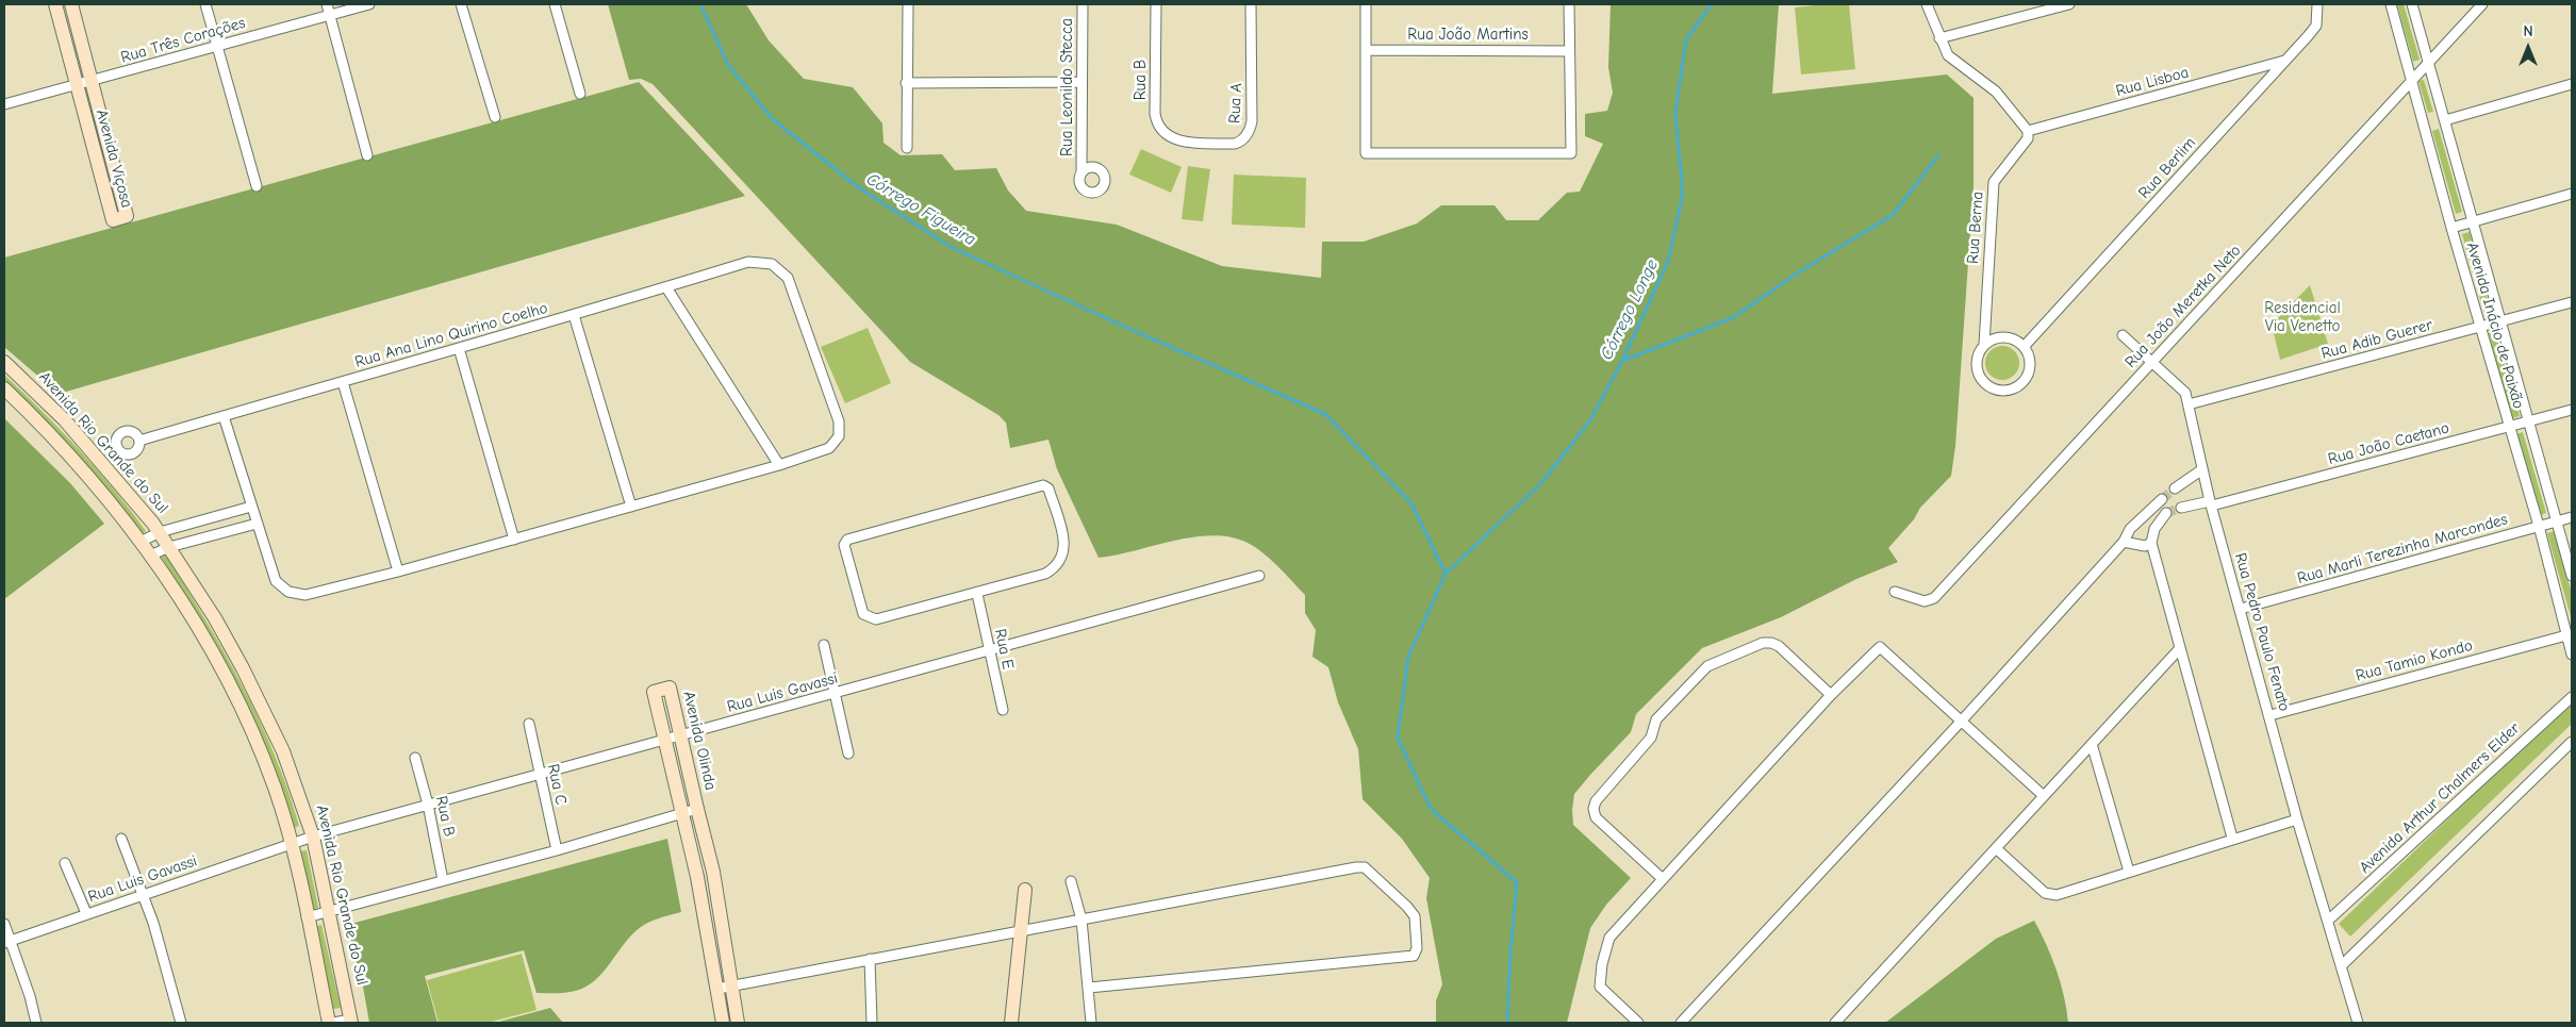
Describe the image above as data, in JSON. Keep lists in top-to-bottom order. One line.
{"streets":{"street":["Rua João Martins","Rua Três Corações","Rua B","Rua Lisboa","Rua Leonildo Stecca","Rua A","Avenida Viçosa","Rua Berlim","Rua Berna","Rua João Meretka Neto","Avenida Inácio de Paixão","Rua Ana Lino Quirino Coelho","Rua Adib Guerer","Avenida Rio Grande do Sul","Rua João Caetano","Rua Marli Terezinha Marcondes","Rua Pedro Paulo Fenato","Rua E","Rua Tamio Kondo","Rua Luis Gavassi","Avenida Olinda","Rua C","Avenida Arthur Chalmers Elder"]},"crossings":[["Rua Três Corações","Avenida Viçosa"],["Rua B","Rua A"],["Rua B","Rua Luis Gavassi"],["Rua Lisboa","Rua Berlim"],["Rua Lisboa","Rua Berna"],["Rua Berlim","Rua Berna"],["Rua João Meretka Neto","Avenida Inácio de Paixão"],["Rua João Meretka Neto","Rua Pedro Paulo Fenato"],["Avenida Inácio de Paixão","Rua Adib Guerer"],["Avenida Inácio de Paixão","Rua João Caetano"],["Avenida Inácio de Paixão","Rua Marli Terezinha Marcondes"],["Avenida Inácio de Paixão","Rua Tamio Kondo"],["Rua Adib Guerer","Rua Pedro Paulo Fenato"],["Avenida Rio Grande do Sul","Rua Luis Gavassi"],["Rua João Caetano","Rua Pedro Paulo Fenato"],["Rua Marli Terezinha Marcondes","Rua Pedro Paulo Fenato"],["Rua Pedro Paulo Fenato","Rua Tamio Kondo"],["Rua Pedro Paulo Fenato","Avenida Arthur Chalmers Elder"],["Rua E","Rua Luis Gavassi"],["Rua Luis Gavassi","Avenida Olinda"],["Rua Luis Gavassi","Rua C"]],"water":["Córrego Figueira","Córrego Longe"],"parks":["Residencial Via Venetto"],"north":"top"}
